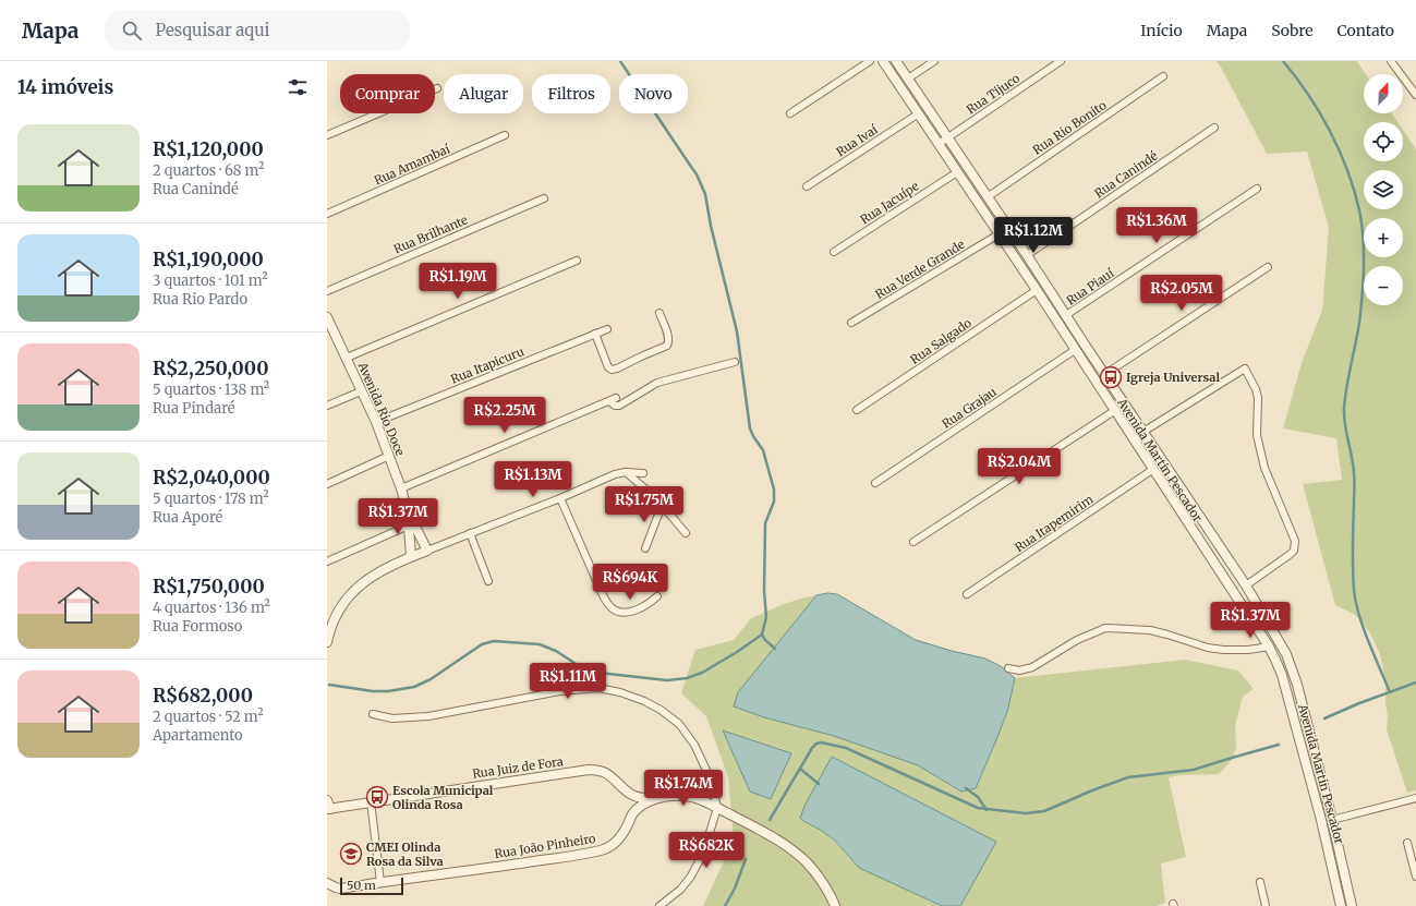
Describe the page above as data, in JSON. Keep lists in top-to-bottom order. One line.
{"streets":{"street":["Rua Tijuco","Rua Rio Bonito","Rua Ivaí","Rua Amambaí","Rua Canindé","Rua Jacuípe","Rua Brilhante","Rua Verde Grande","Rua Piauí","Rua Salgado","Rua Itapicuru","Rua Grajau","Avenida Rio Doce","Avenida Martin Pescador","Rua Itapemirim","Rua Juiz de Fora","Rua João Pinheiro"]},"crossings":[["Rua Tijuco","Avenida Martin Pescador"],["Rua Rio Bonito","Avenida Martin Pescador"],["Rua Ivaí","Avenida Martin Pescador"],["Rua Canindé","Avenida Martin Pescador"],["Rua Jacuípe","Avenida Martin Pescador"],["Rua Verde Grande","Avenida Martin Pescador"],["Rua Piauí","Avenida Martin Pescador"],["Rua Salgado","Avenida Martin Pescador"],["Rua Itapicuru","Avenida Rio Doce"],["Rua Grajau","Avenida Martin Pescador"],["Avenida Martin Pescador","Rua Itapemirim"],["Rua Juiz de Fora","Rua João Pinheiro"]],"places":{"bus stop":["Igreja Universal","Escola Municipal Olinda Rosa"],"school or university":["CMEI Olinda Rosa da Silva"]},"scale_bar":"50 m","north":"top right","page":{"header":"Mapa","search":"Pesquisar aqui","nav":["Início","Mapa","Sobre","Contato"],"heading":"14 imóveis","map_buttons":["+","−"],"chip":["Comprar","Alugar","Filtros","Novo"],"list":[{"name":"R$1,120,000","note":"2 quartos · 68 m² · Rua Canindé"},{"name":"R$1,190,000","note":"3 quartos · 101 m² · Rua Rio Pardo"},{"name":"R$2,250,000","note":"5 quartos · 138 m² · Rua Pindaré"},{"name":"R$2,040,000","note":"5 quartos · 178 m² · Rua Aporé"},{"name":"R$1,750,000","note":"4 quartos · 136 m² · Rua Formoso"},{"name":"R$682,000","note":"2 quartos · 52 m² · Apartamento"}],"price":["R$1.36M","R$1.12M","R$1.19M","R$2.05M","R$2.25M","R$2.04M","R$1.13M","R$1.75M","R$1.37M","R$694K","R$1.37M","R$1.11M","R$1.74M","R$682K"],"scale":"50 m"}}
